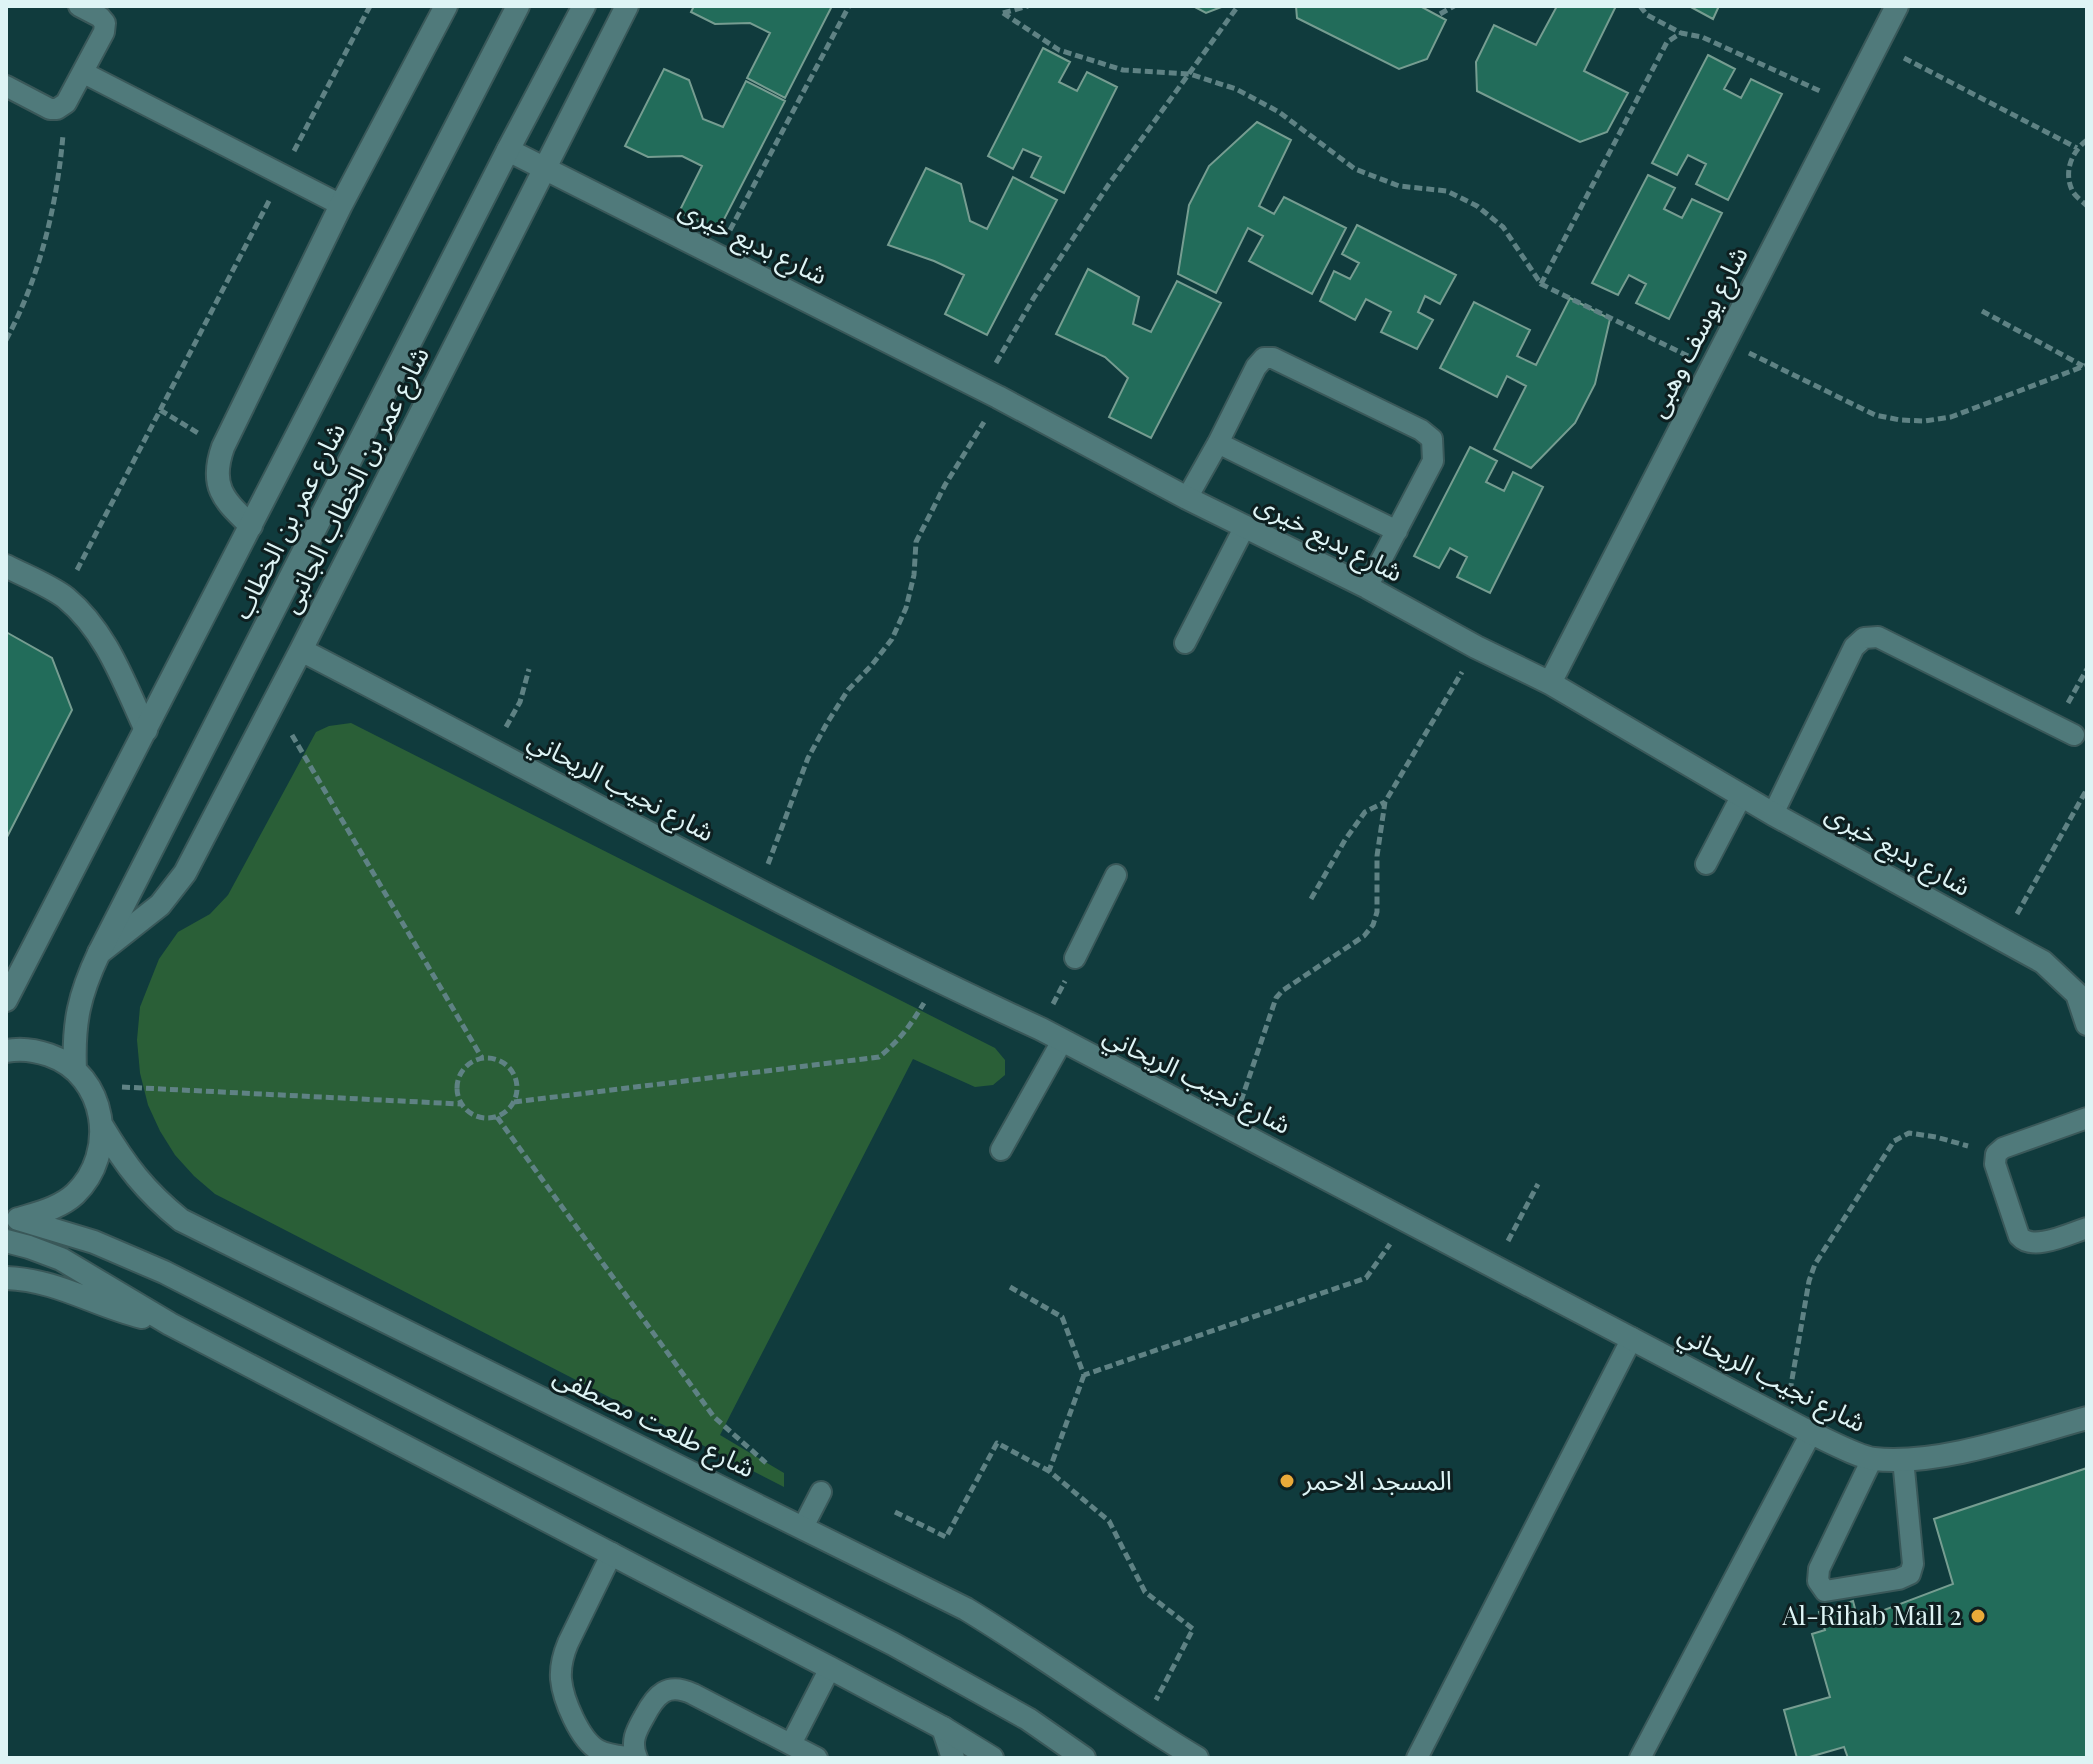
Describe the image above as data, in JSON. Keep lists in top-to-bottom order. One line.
{"streets":{"street":["شارع بديع خيرى","شارع يوسف وهبى","شارع عمر بن الخطاب الجانبى","شارع عمر بن الخطاب","شارع نجيب الريحاني","شارع طلعت مصطفى"]},"crossings":[["شارع بديع خيرى","شارع يوسف وهبى"],["شارع بديع خيرى","شارع عمر بن الخطاب الجانبى"],["شارع بديع خيرى","شارع عمر بن الخطاب"],["شارع عمر بن الخطاب الجانبى","شارع عمر بن الخطاب"],["شارع عمر بن الخطاب الجانبى","شارع نجيب الريحاني"],["شارع عمر بن الخطاب","شارع طلعت مصطفى"]],"places":["المسجد الاحمر","Al-Rihab Mall 2"]}
